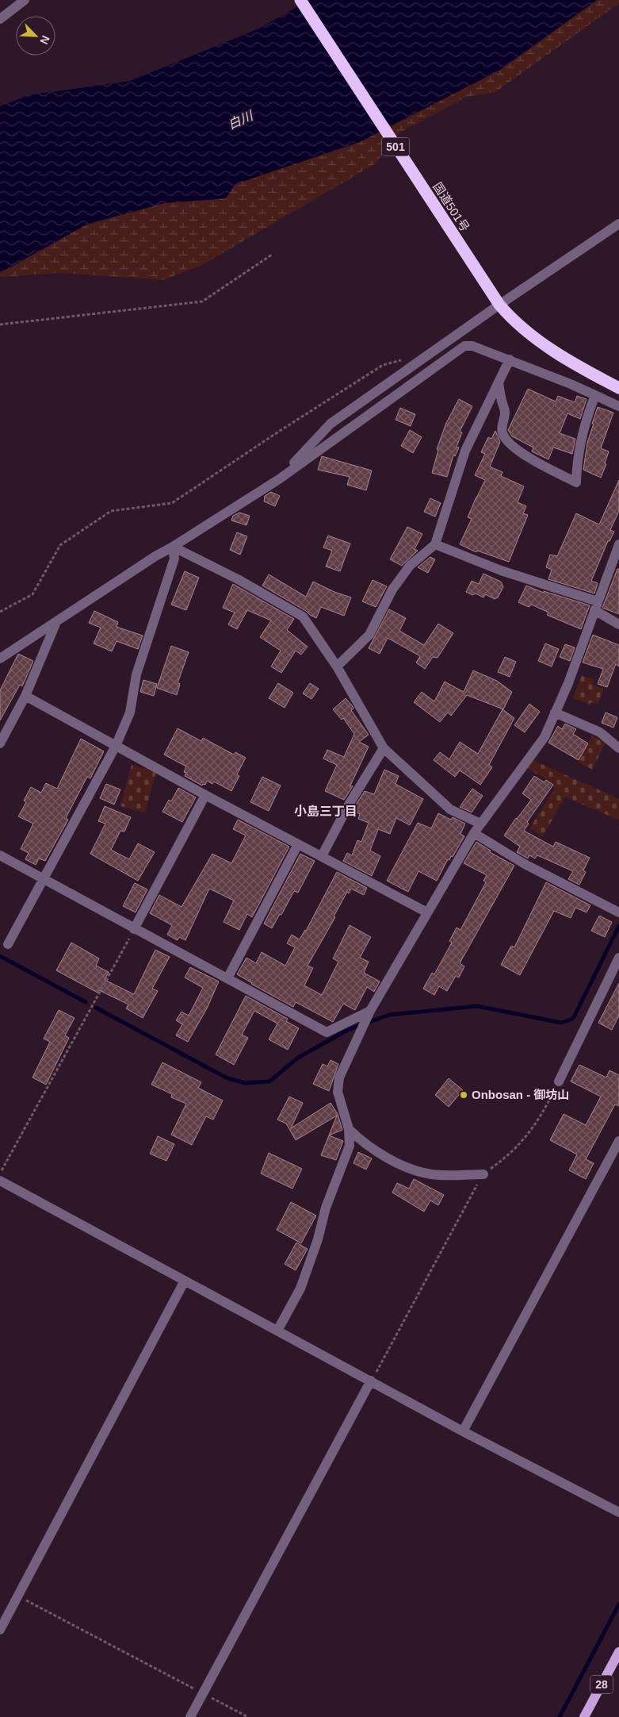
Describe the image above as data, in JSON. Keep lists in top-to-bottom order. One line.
{"streets":{"highway":["501","国道501号"],"main road":["28"]},"districts":["小島三丁目"],"water":["白川"],"places":["Onbosan - 御坊山"],"north":"bottom right"}
